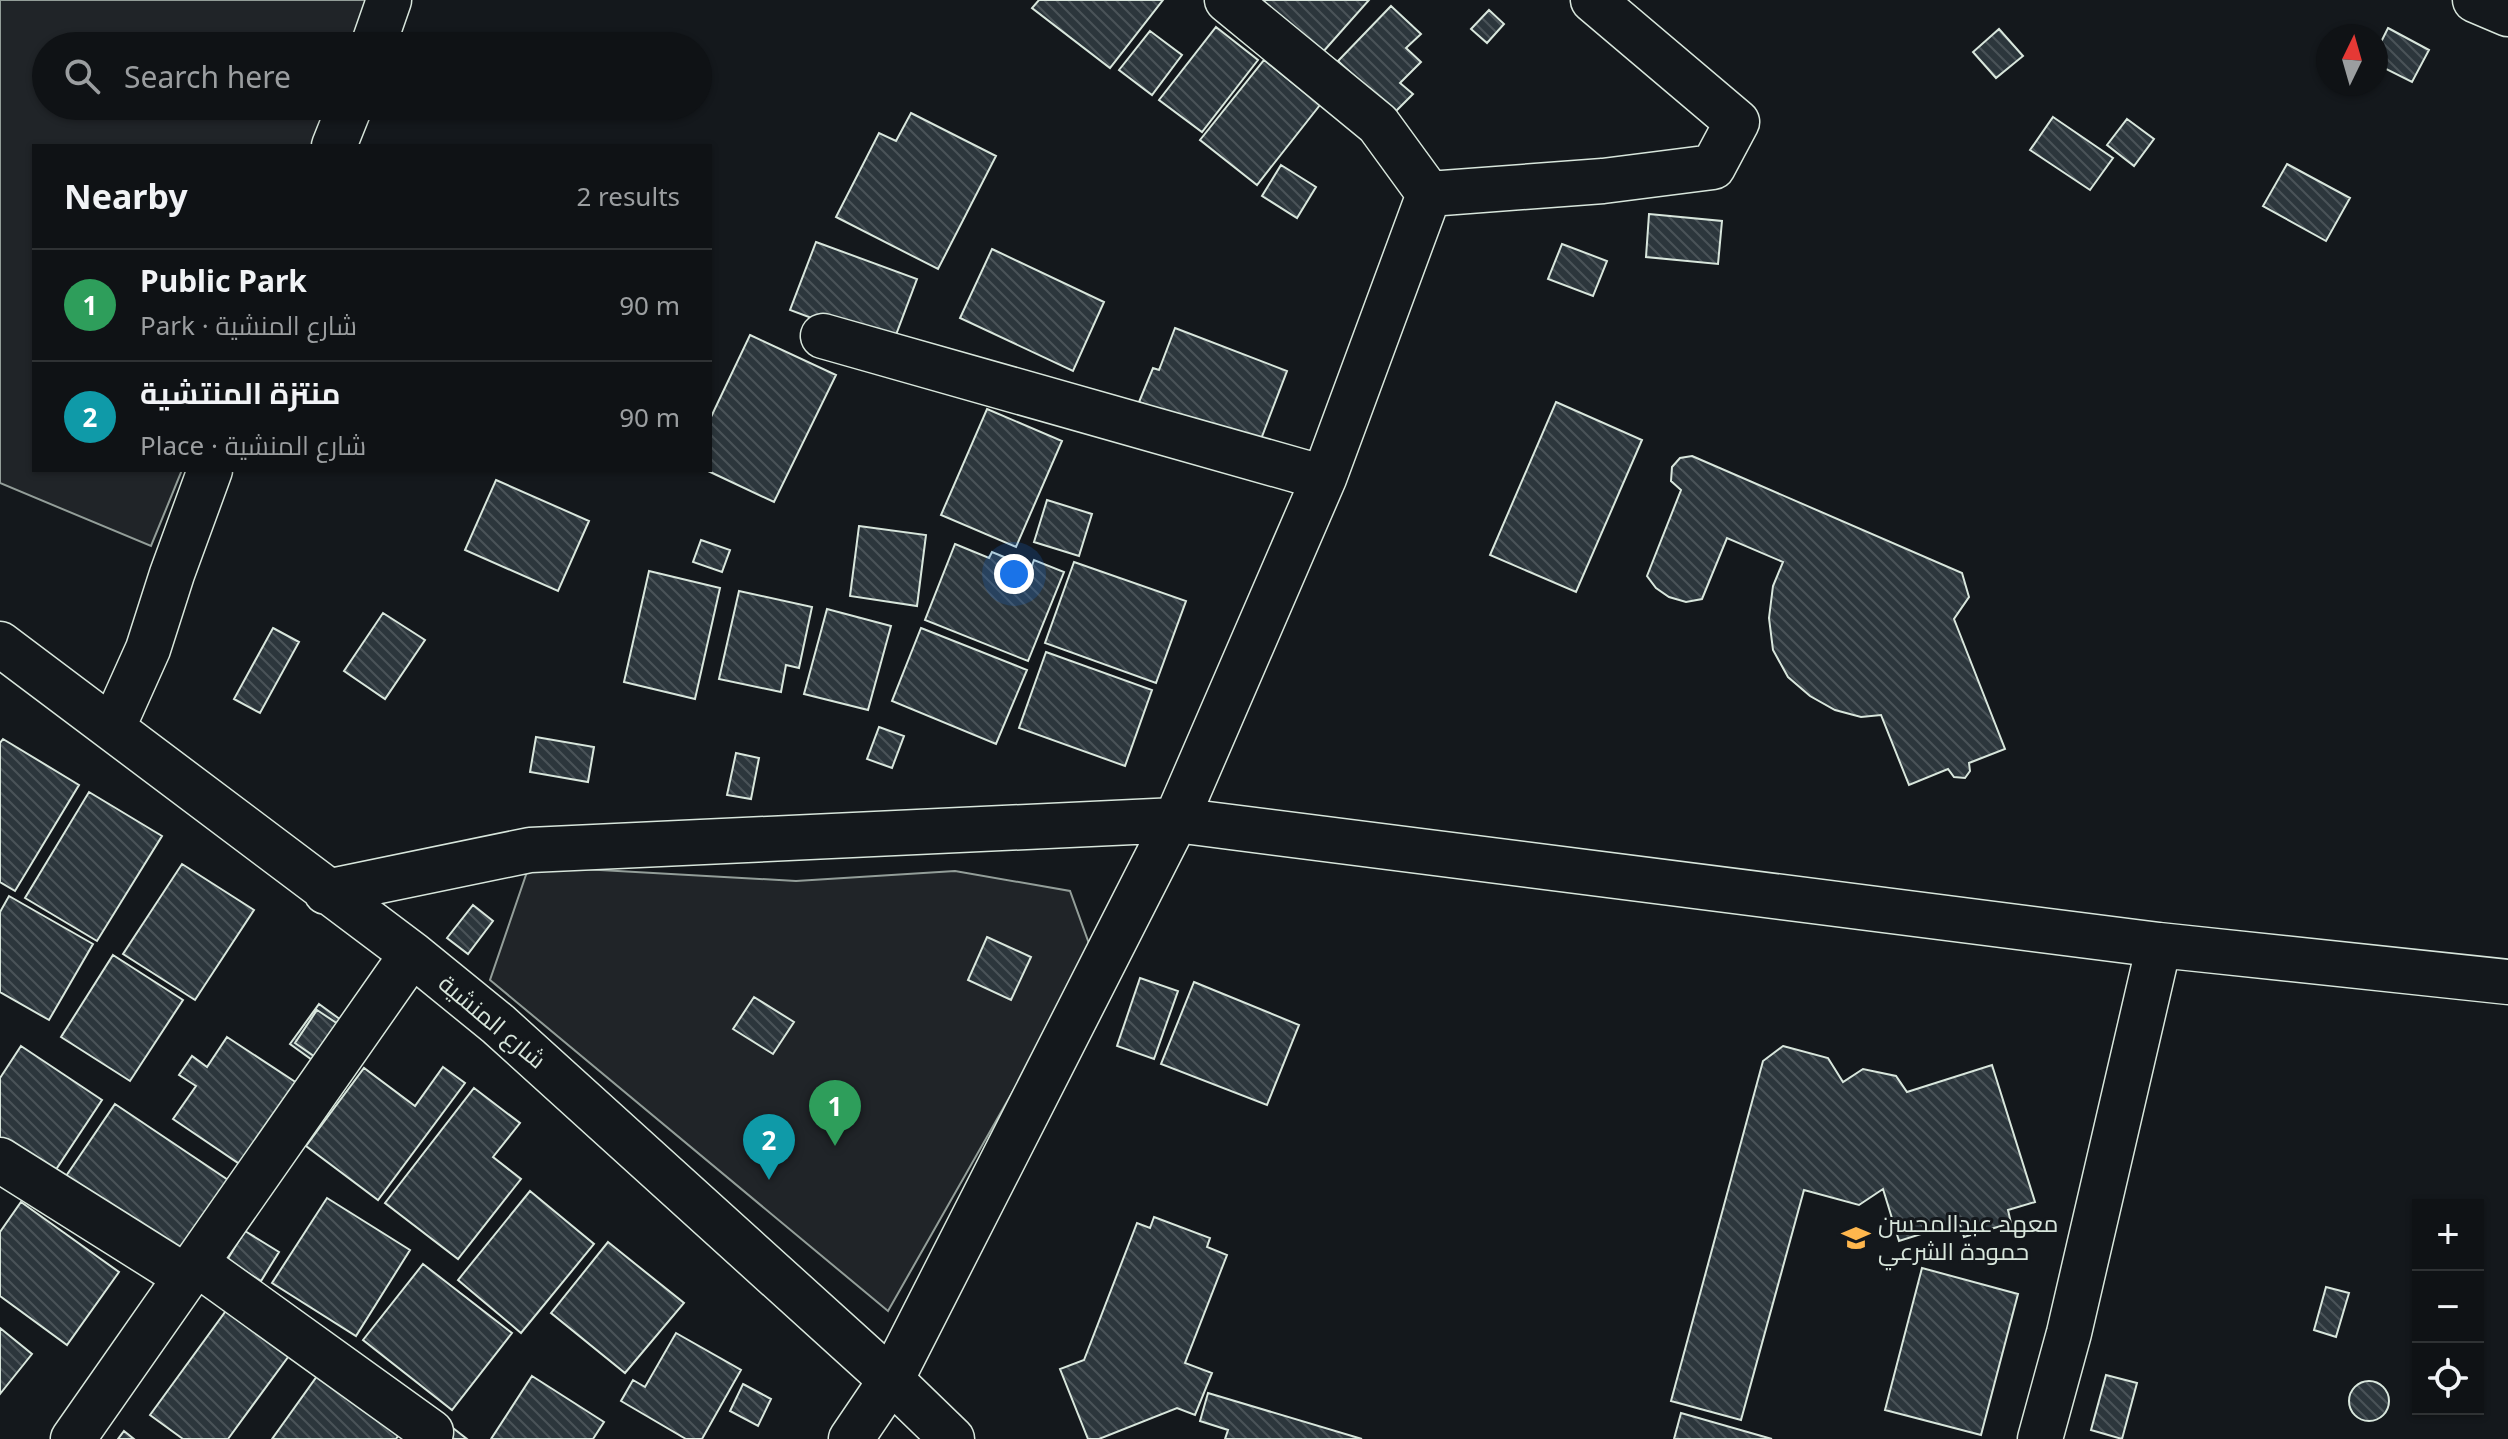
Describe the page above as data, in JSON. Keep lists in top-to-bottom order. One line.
{"streets":{"street":["شارع المنشية"]},"places":{"school or university":["معهد عبدالمحسن حمودة الشرعي"]},"north":"top","page":{"search":"Search here","heading":["Nearby","2 results"],"list":[{"mark":"1","name":"Public Park","note":"Park · شارع المنشية","value":"90 m"},{"mark":"2","name":"منتزة المنتشية","note":"Place · شارع المنشية","value":"90 m"}],"pins":["1","2"],"map_buttons":["+","−"]}}
